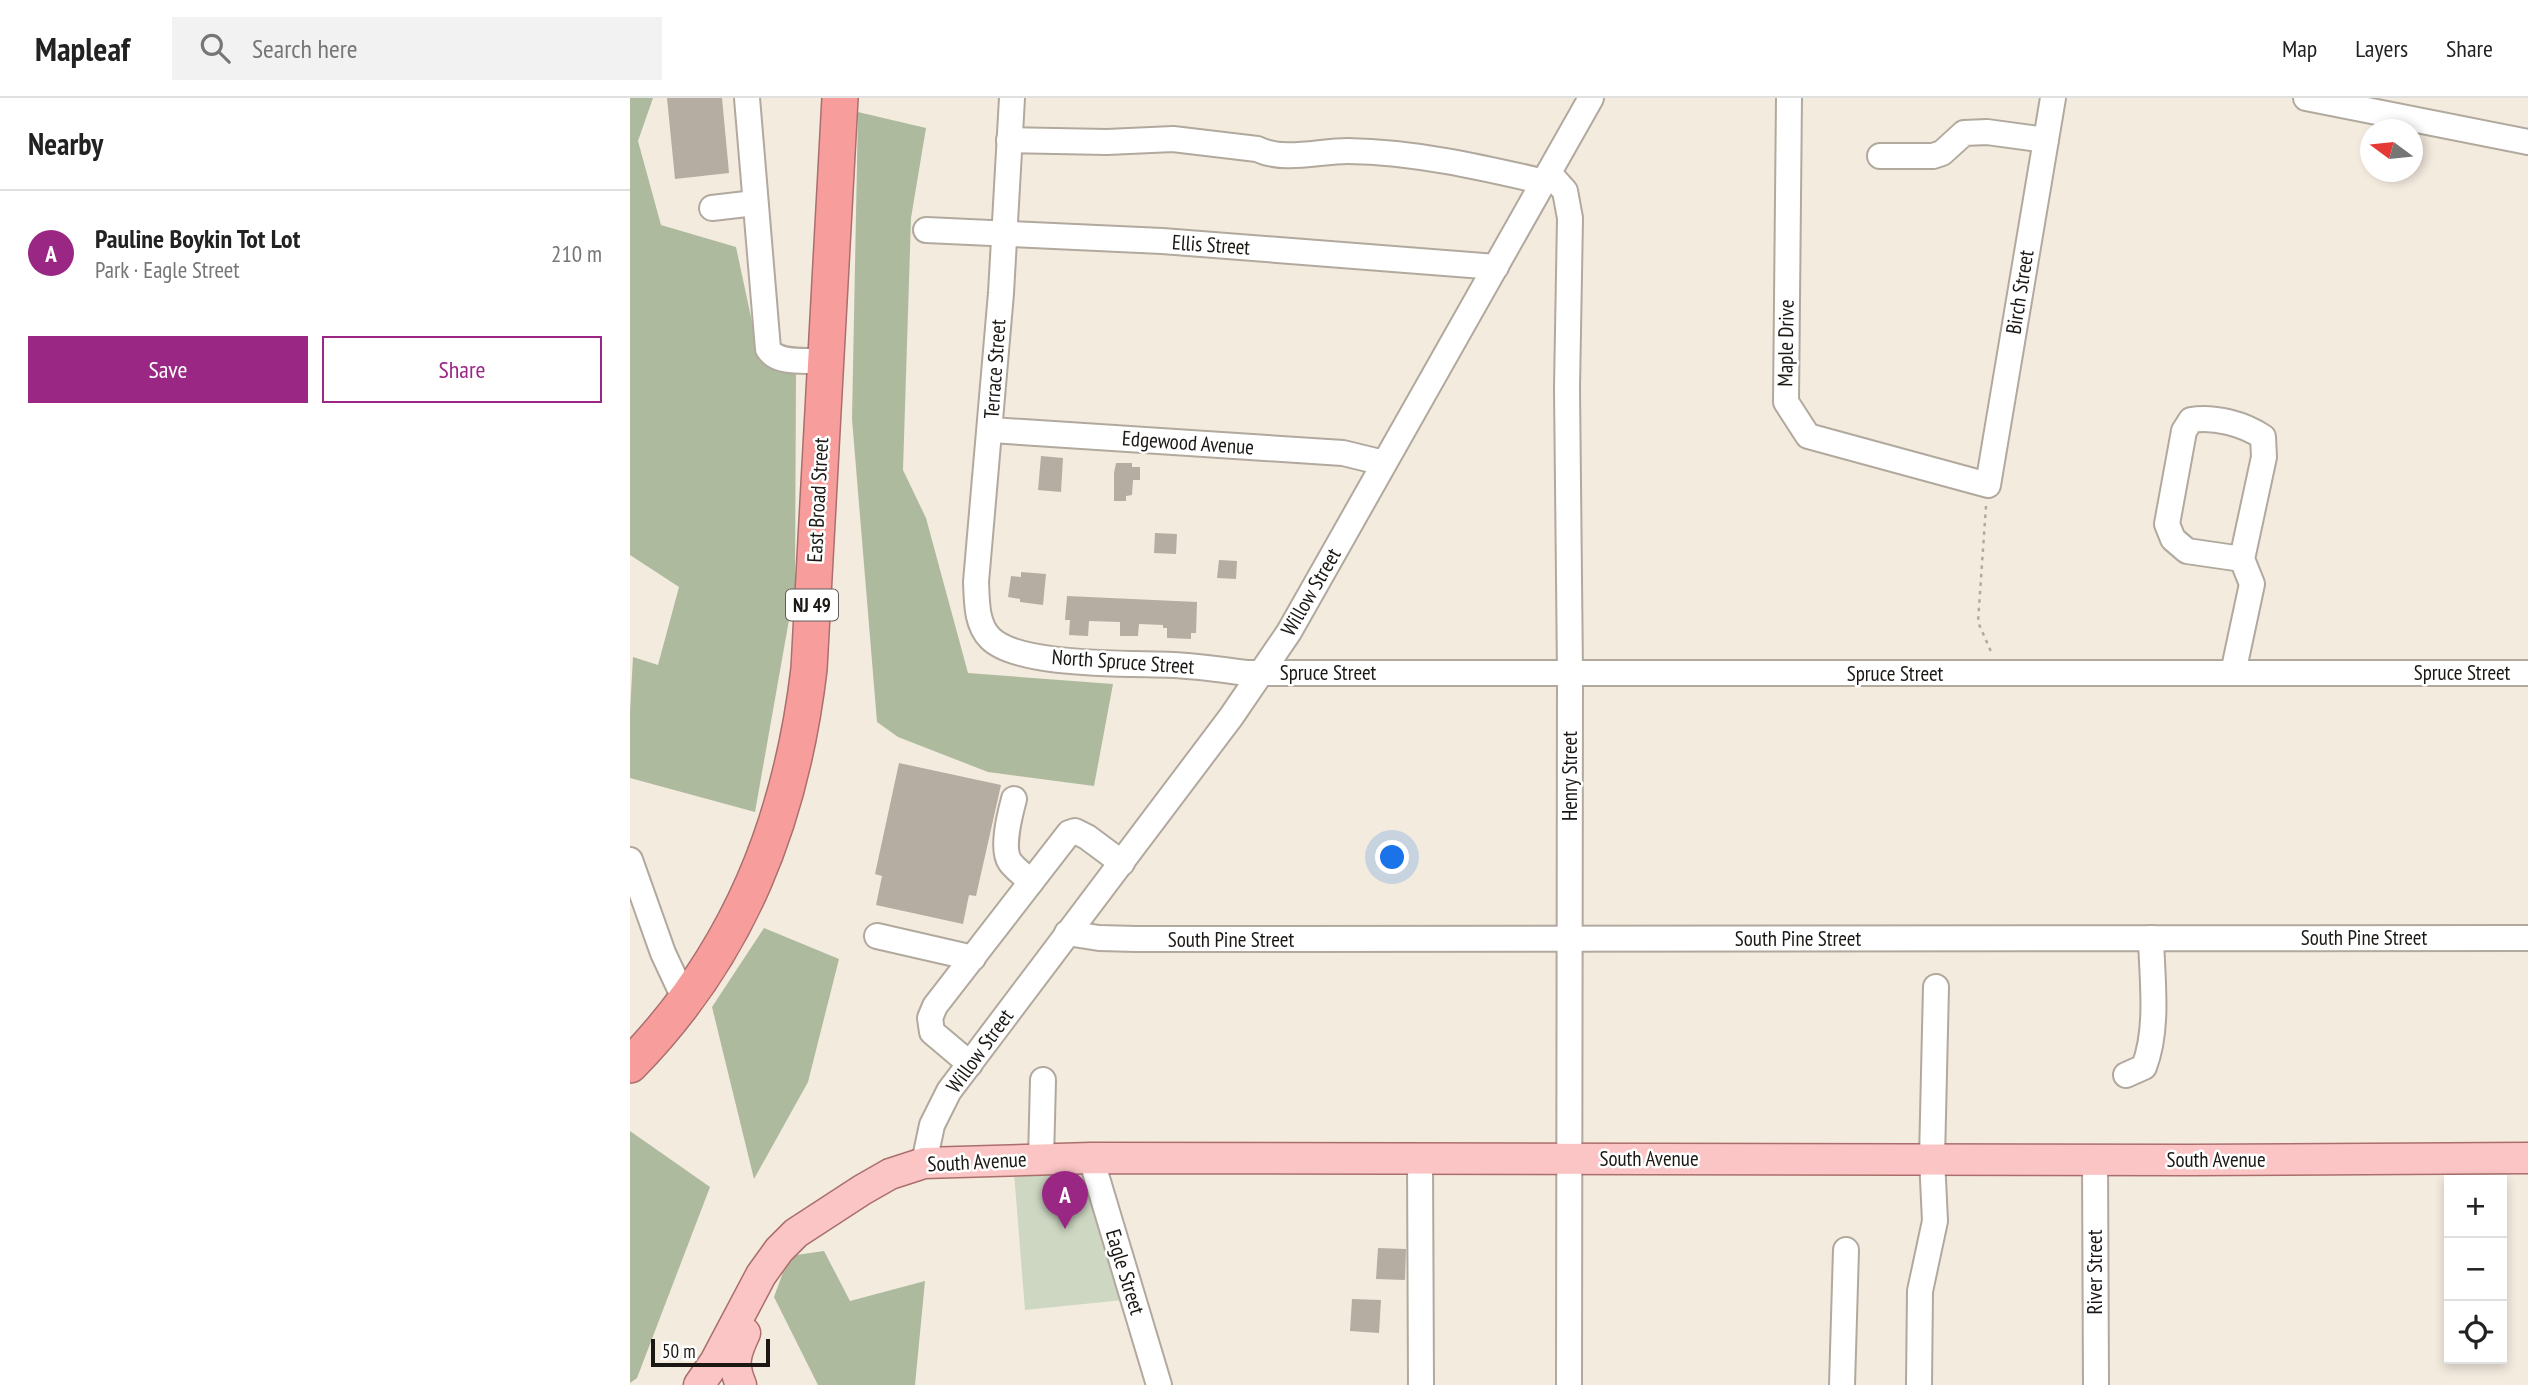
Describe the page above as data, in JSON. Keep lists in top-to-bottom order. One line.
{"streets":{"highway":["East Broad Street","NJ 49"],"main road":["South Avenue"],"street":["Ellis Street","Birch Street","Maple Drive","Terrace Street","Edgewood Avenue","Willow Street","North Spruce Street","Spruce Street","Henry Street","South Pine Street","Eagle Street","River Street"]},"crossings":[["Ellis Street","Terrace Street"],["Ellis Street","Willow Street"],["Birch Street","Maple Drive"],["Terrace Street","Edgewood Avenue"],["Terrace Street","North Spruce Street"],["Edgewood Avenue","Willow Street"],["Willow Street","North Spruce Street"],["Willow Street","Spruce Street"],["Willow Street","Henry Street"],["Willow Street","South Pine Street"],["Willow Street","South Avenue"],["North Spruce Street","Spruce Street"],["Spruce Street","Henry Street"],["Henry Street","South Pine Street"],["Henry Street","South Avenue"],["South Avenue","Eagle Street"],["South Avenue","River Street"]],"scale_bar":"50 m","north":"left","page":{"header":"Mapleaf","search":"Search here","nav":["Map","Layers","Share"],"heading":"Nearby","list":[{"mark":"A","name":"Pauline Boykin Tot Lot","note":"Park · Eagle Street","value":"210 m"}],"buttons":["Save","Share"],"pins":"A","map_buttons":["+","−"],"scale":"50 m"}}
